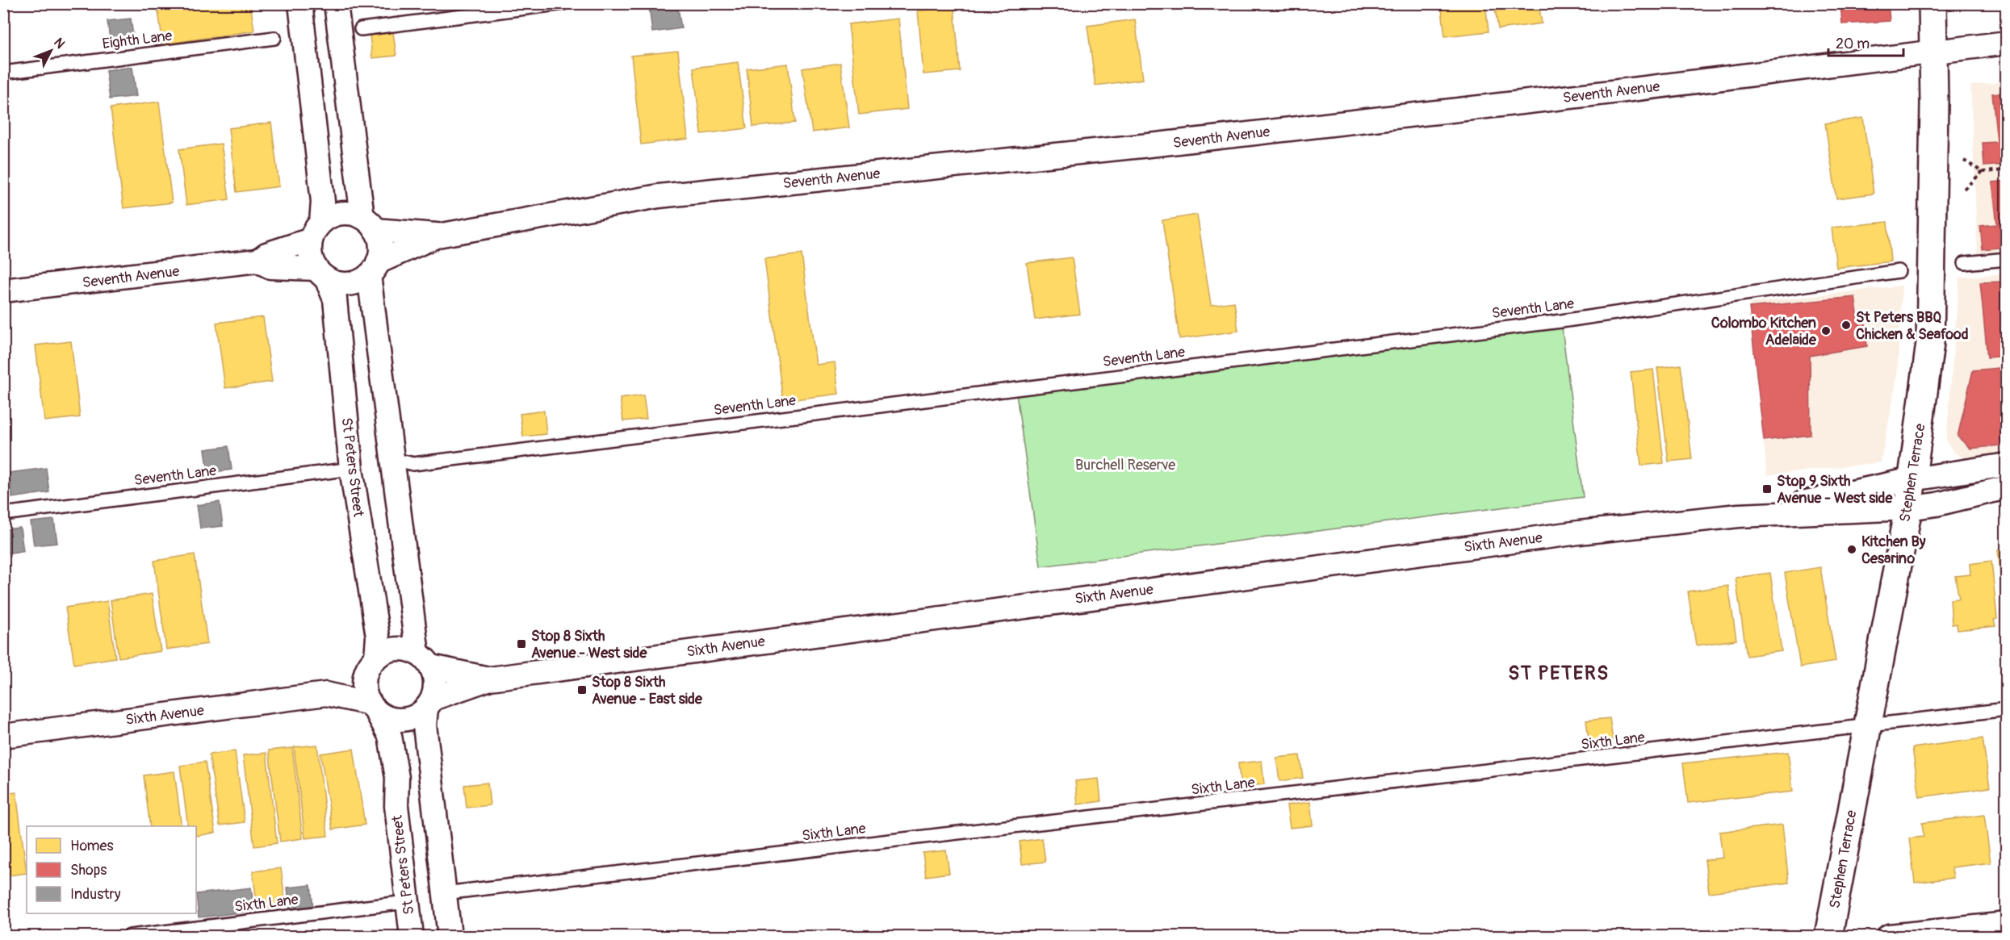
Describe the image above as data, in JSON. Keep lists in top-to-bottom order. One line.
{"streets":{"main road":["Stephen Terrace"],"street":["Seventh Avenue","St Peters Street","Sixth Avenue"],"lane":["Eighth Lane","Seventh Lane","Sixth Lane"]},"crossings":[["Seventh Avenue","St Peters Street"],["Seventh Avenue","Stephen Terrace"],["Seventh Lane","St Peters Street"],["St Peters Street","Sixth Avenue"],["St Peters Street","Sixth Lane"],["Stephen Terrace","Sixth Avenue"],["Stephen Terrace","Sixth Lane"]],"districts":["ST PETERS"],"parks":["Burchell Reserve"],"places":{"other":["St Peters BBQ Chicken & Seafood","Colombo Kitchen Adelaide","Kitchen By Cesarino"],"transit":["Stop 9 Sixth Avenue - West side","Stop 8 Sixth Avenue - West side","Stop 8 Sixth Avenue - East side"]},"legend":["Homes","Shops","Industry"],"scale_bar":"20 m","north":"top right"}
